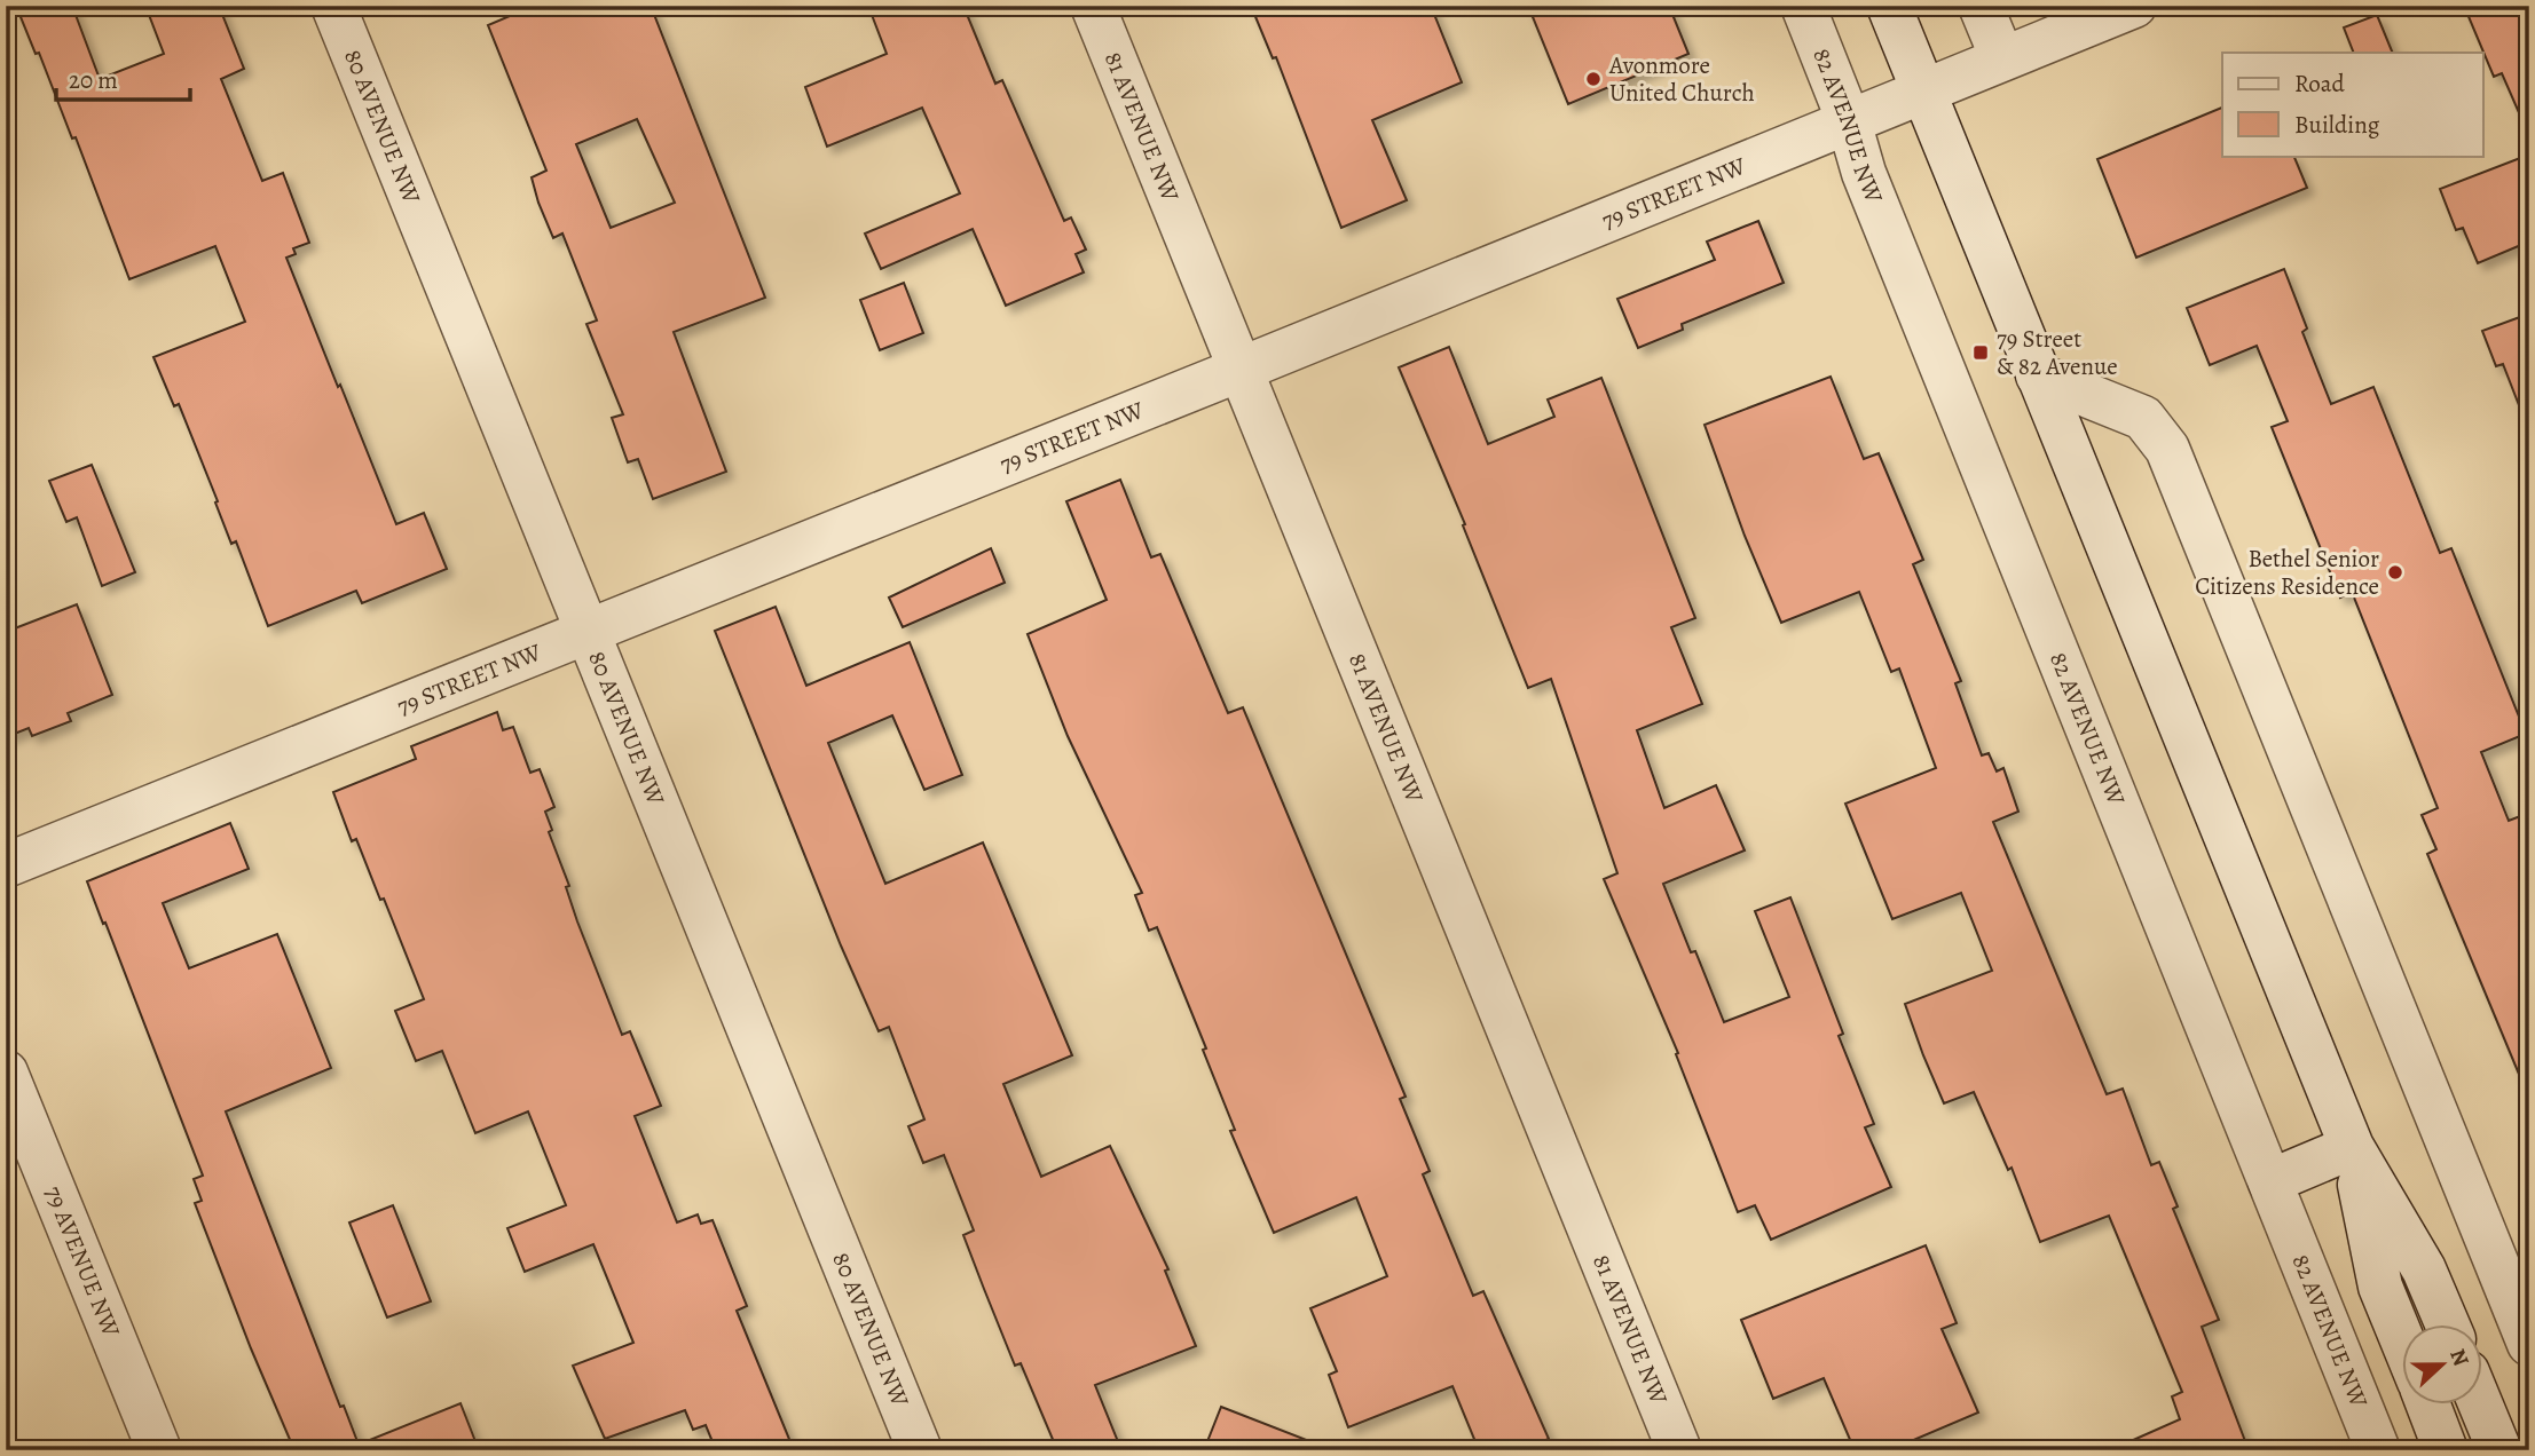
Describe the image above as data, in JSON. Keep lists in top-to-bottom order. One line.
{"streets":{"street":["82 AVENUE NW","80 AVENUE NW","81 AVENUE NW","79 STREET NW","79 AVENUE NW"]},"crossings":[["82 AVENUE NW","79 STREET NW"],["80 AVENUE NW","79 STREET NW"],["81 AVENUE NW","79 STREET NW"]],"places":{"other":["Avonmore United Church","Bethel Senior Citizens Residence"],"transit":["79 Street & 82 Avenue"]},"legend":["Road","Building"],"scale_bar":"20 m","north":"right"}
